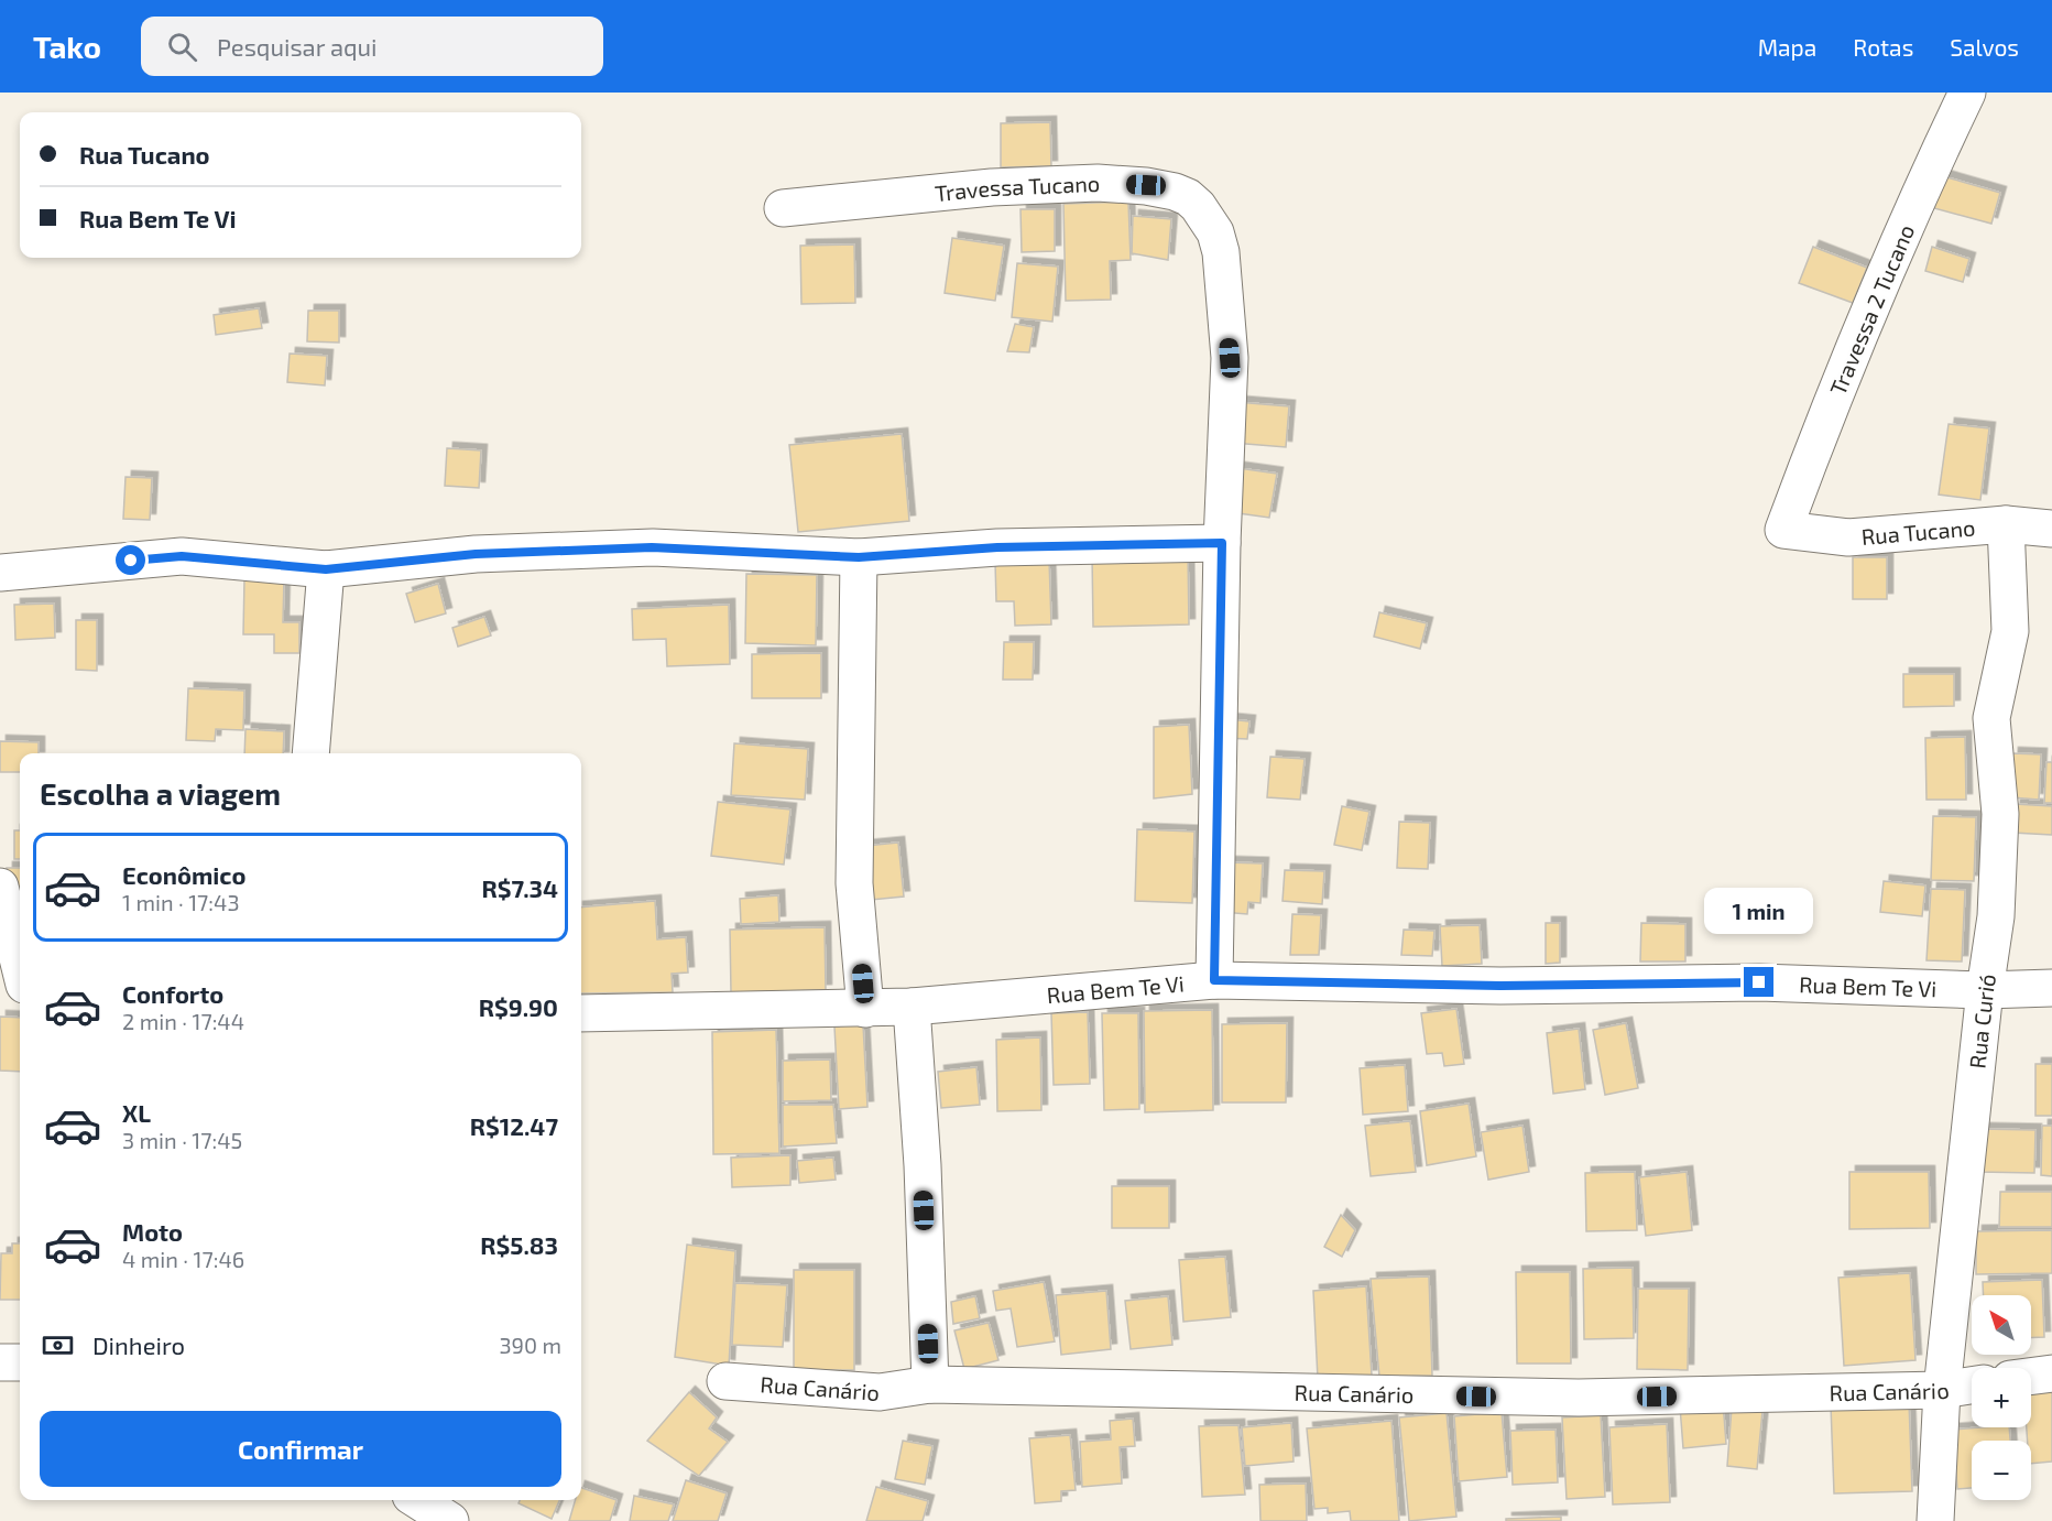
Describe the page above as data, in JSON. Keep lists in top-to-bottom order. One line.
{"streets":{"street":["Travessa Tucano","Travessa 2 Tucano","Rua Tucano","Rua Bem Te Vi","Rua Curió","Rua Canário"]},"crossings":[["Travessa Tucano","Rua Bem Te Vi"],["Travessa 2 Tucano","Rua Tucano"],["Rua Tucano","Rua Curió"],["Rua Bem Te Vi","Rua Curió"],["Rua Curió","Rua Canário"]],"north":"top left","page":{"header":"Tako","search":"Pesquisar aqui","nav":["Mapa","Rotas","Salvos"],"banner":["Rua Tucano","Rua Bem Te Vi"],"heading":"Escolha a viagem","list":[{"name":"Econômico","note":"1 min · 17:43","value":"R$7.34"},{"name":"Conforto","note":"2 min · 17:44","value":"R$9.90"},{"name":"XL","note":"3 min · 17:45","value":"R$12.47"},{"name":"Moto","note":"4 min · 17:46","value":"R$5.83"}],"bubble":"1 min","map_buttons":["+","−"],"pay":["Dinheiro","390 m"],"buttons":"Confirmar"}}
